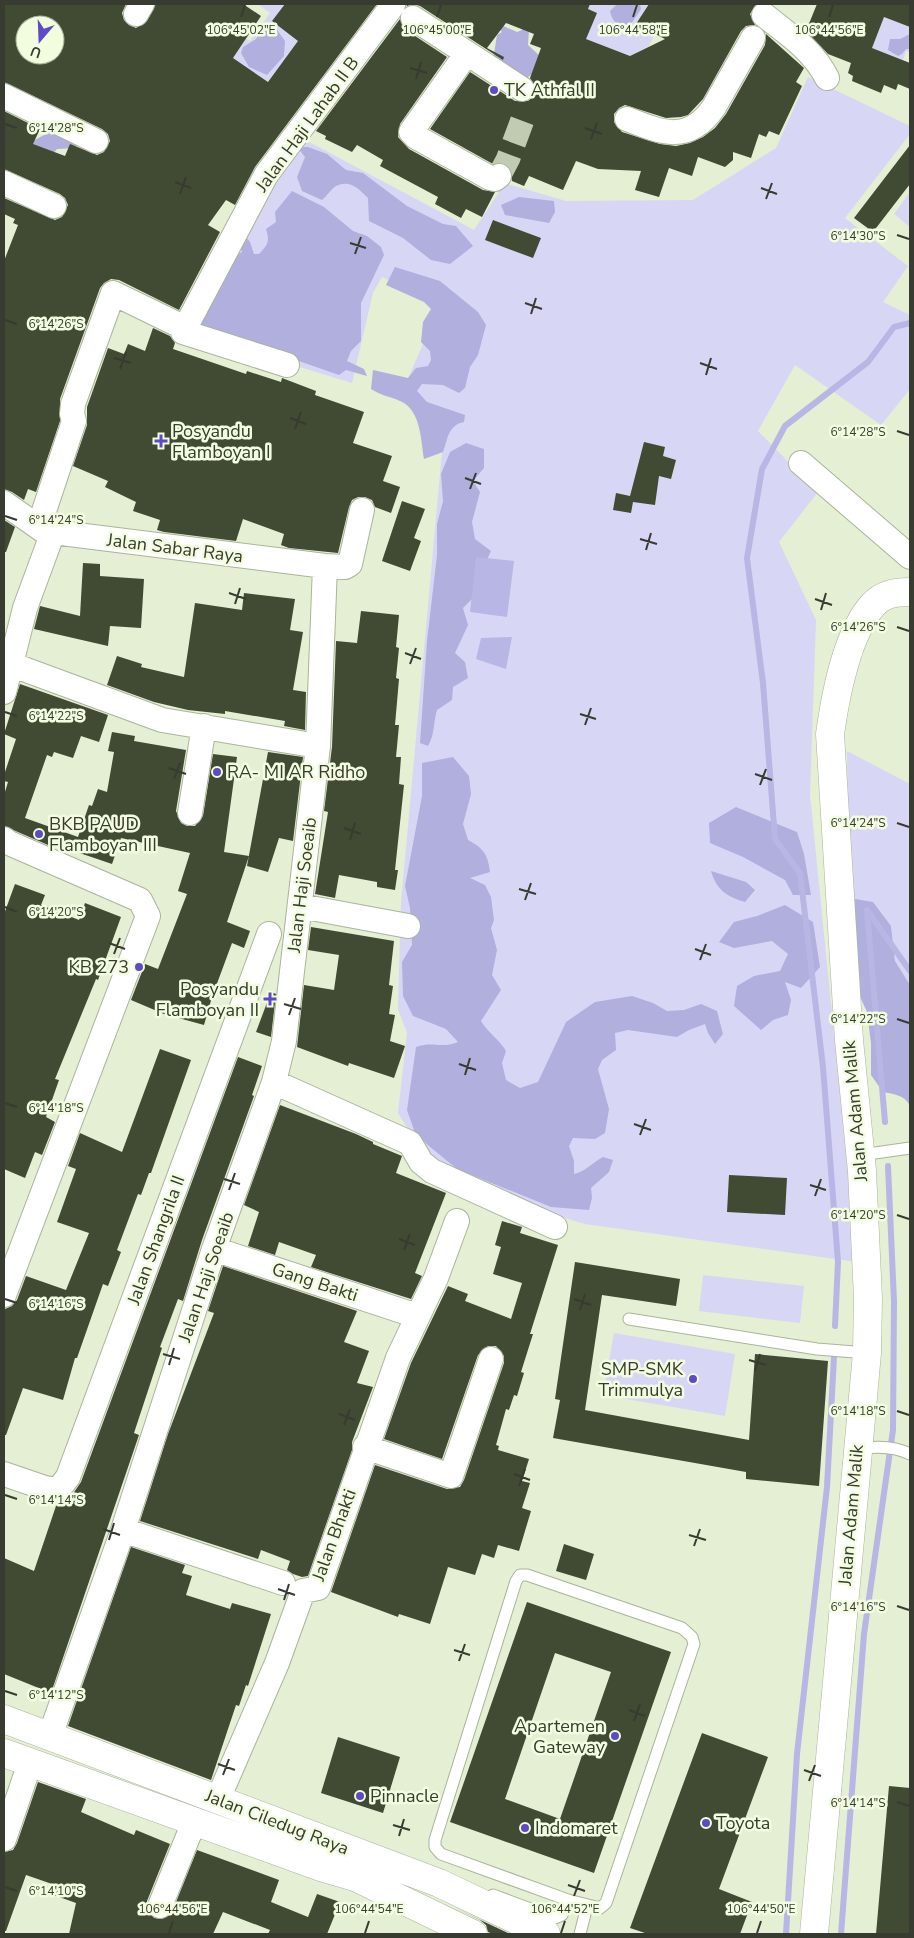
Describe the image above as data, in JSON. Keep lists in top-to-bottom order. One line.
{"streets":{"street":["Jalan Haji Lahab II B","Jalan Sabar Raya","Jalan Haji Soeaib","Jalan Adam Malik","Jalan Shangrila II","Gang Bakti","Jalan Bhakti","Jalan Ciledug Raya"]},"crossings":[["Jalan Sabar Raya","Jalan Haji Soeaib"],["Jalan Haji Soeaib","Gang Bakti"],["Jalan Haji Soeaib","Jalan Ciledug Raya"],["Gang Bakti","Jalan Bhakti"],["Jalan Bhakti","Jalan Ciledug Raya"]],"places":{"other":["TK Athfal II","RA- MI AR Ridho","BKB PAUD Flamboyan III","KB 273","SMP-SMK Trimmulya","Apartemen Gateway","Pinnacle","Toyota","Indomaret"],"health":["Posyandu Flamboyan I","Posyandu Flamboyan II"]},"north":"bottom","coordinates":["106°45'02\"E","106°45'00\"E","106°44'56\"E","106°44'58\"E","6°14'28\"S","6°14'30\"S","6°14'26\"S","6°14'24\"S","6°14'22\"S","6°14'20\"S","6°14'18\"S","6°14'16\"S","6°14'14\"S","6°14'12\"S","6°14'10\"S","106°44'54\"E","106°44'52\"E","106°44'50\"E"]}
